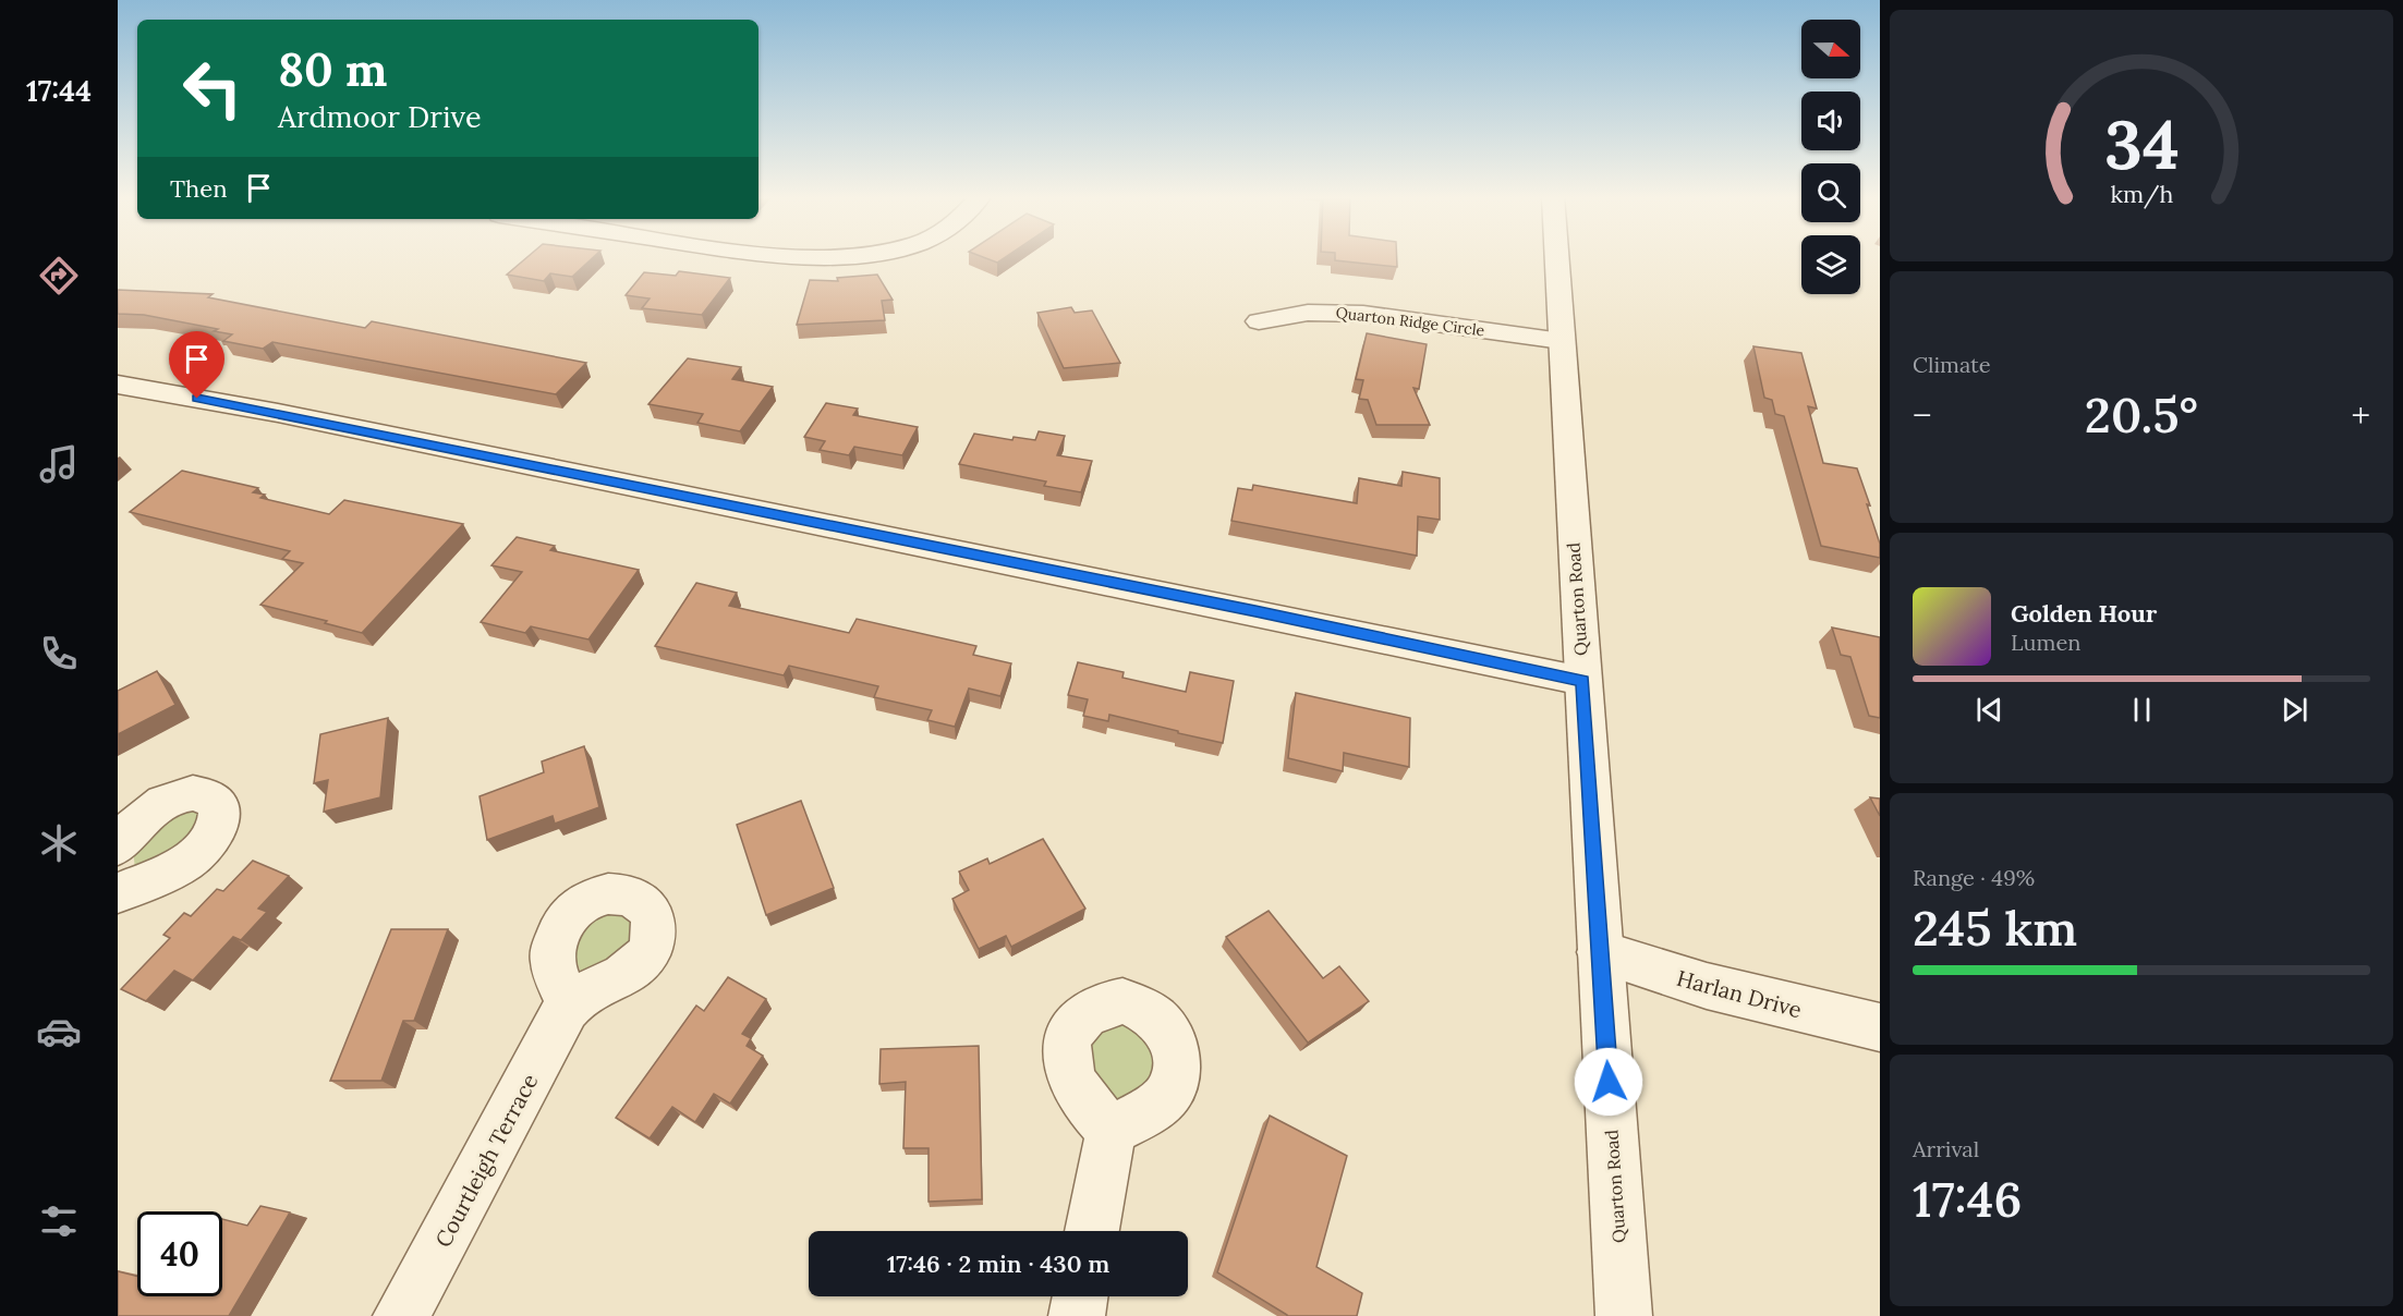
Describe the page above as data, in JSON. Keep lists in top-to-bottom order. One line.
{"streets":{"street":["Quarton Ridge Circle","Quarton Road","Harlan Drive","Courtleigh Terrace"]},"crossings":[["Quarton Ridge Circle","Quarton Road"],["Quarton Road","Harlan Drive"]],"north":"right","page":{"tabs":"17:44","turn":["80 m","Ardmoor Drive"],"then":"Then","tile":["Climate",["Range · 49%","245 km"],["Arrival","17:46"]],"heat":["−","20.5°","+"],"song":["Golden Hour","Lumen"],"limit":"40","trip":"17:46 · 2 min · 430 m","gauge":["34","km/h"]}}
